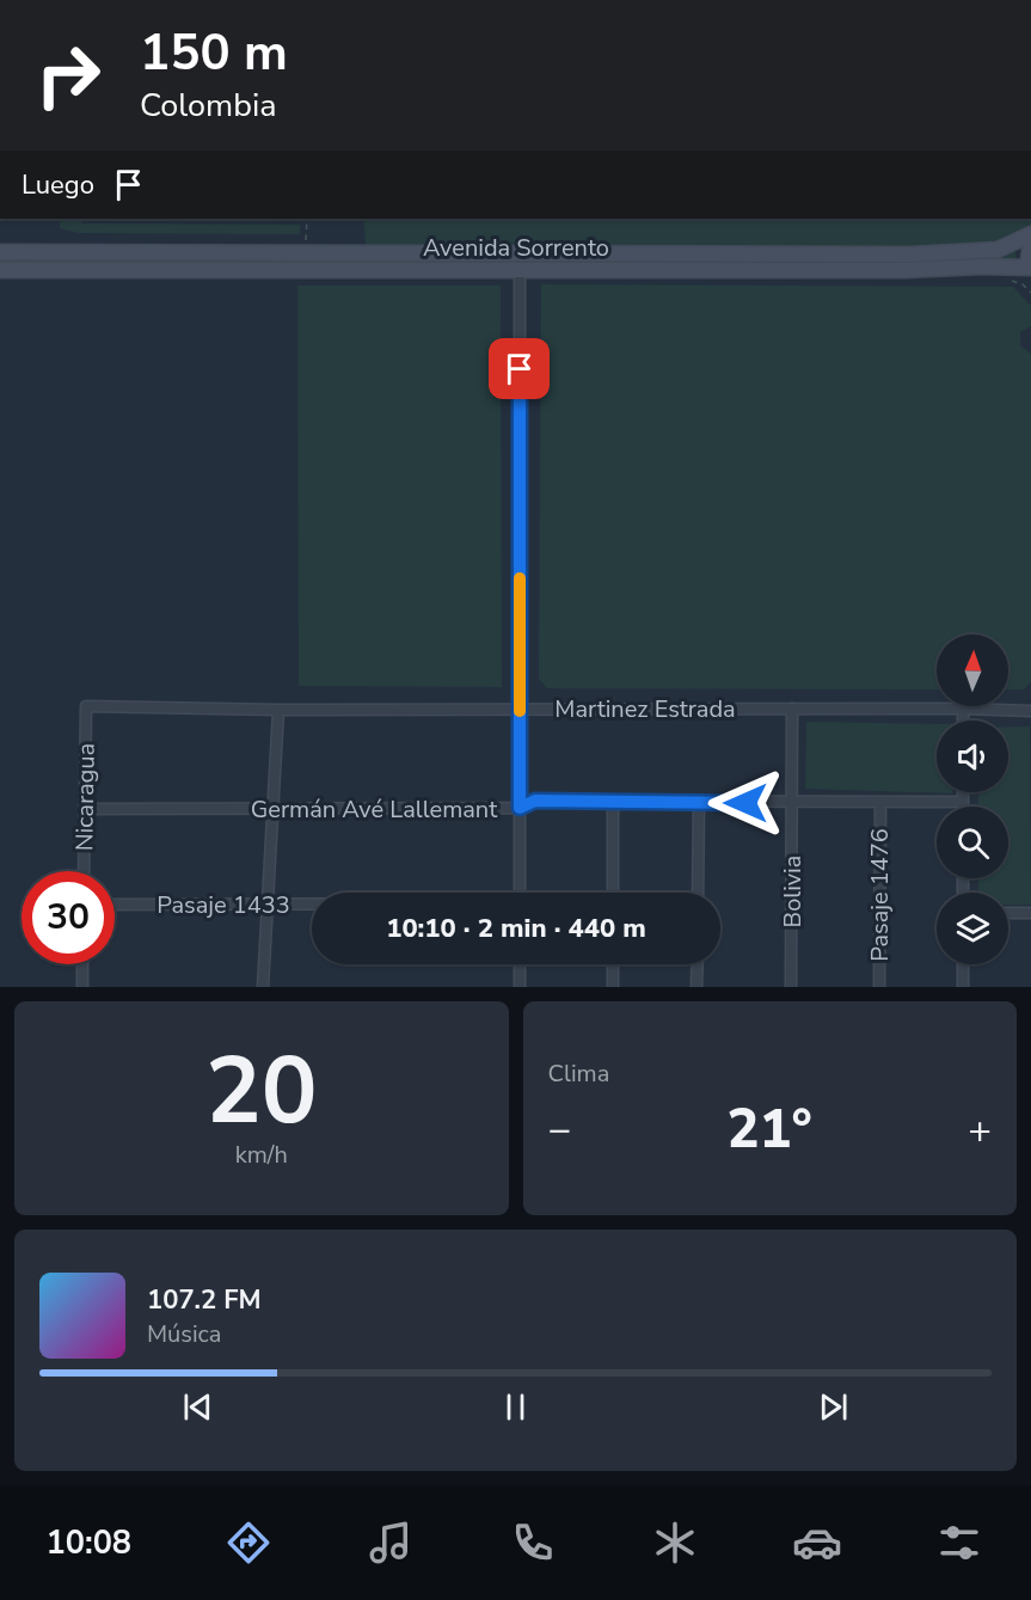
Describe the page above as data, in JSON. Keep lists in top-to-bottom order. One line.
{"streets":{"main road":["Avenida Sorrento"],"street":["Martinez Estrada","Nicaragua","Germán Avé Lallemant","Bolivia","Pasaje 1476","Pasaje 1433"]},"crossings":[["Martinez Estrada","Nicaragua"],["Martinez Estrada","Bolivia"],["Nicaragua","Germán Avé Lallemant"],["Germán Avé Lallemant","Bolivia"],["Germán Avé Lallemant","Pasaje 1476"]],"north":"top","page":{"turn":["150 m","Colombia"],"then":"Luego","limit":"30","trip":"10:10 · 2 min · 440 m","tile":[["20","km/h"],"Clima"],"heat":["−","21°","+"],"song":["107.2 FM","Música"],"tabs":"10:08"}}
